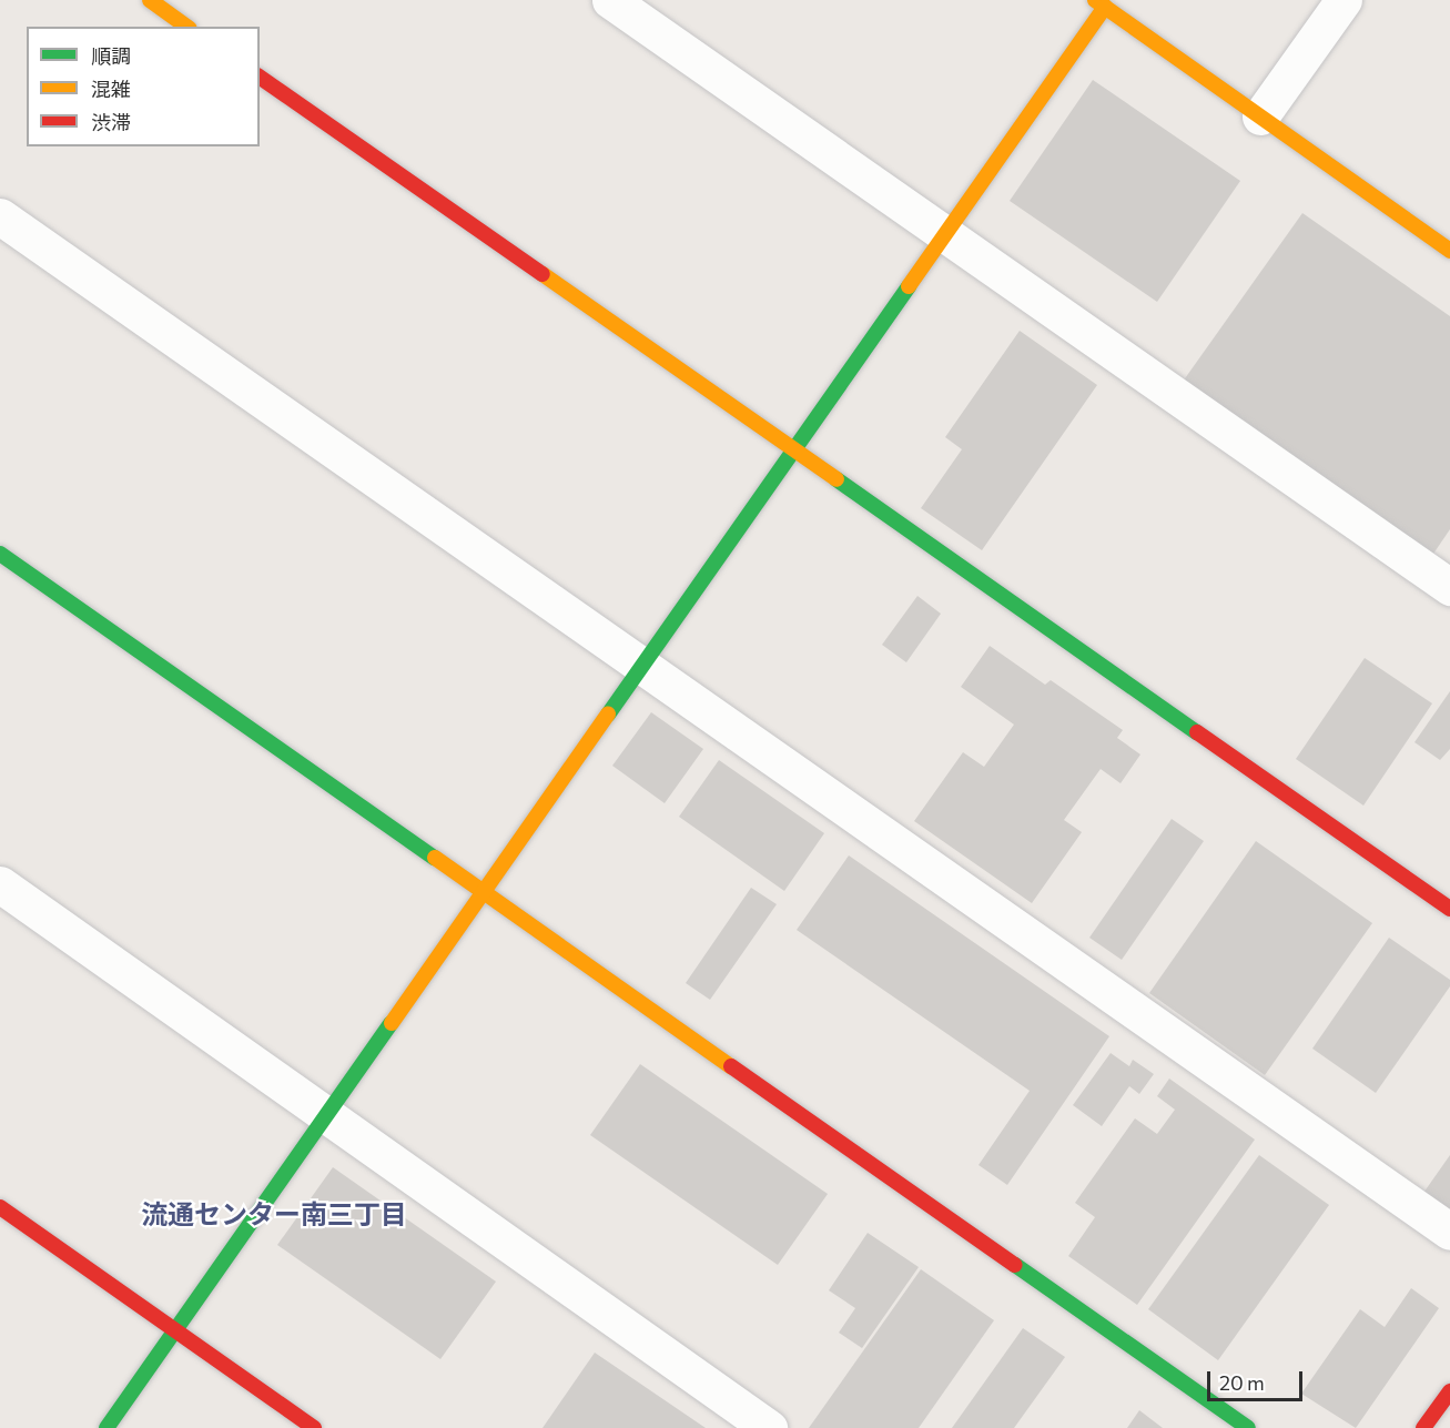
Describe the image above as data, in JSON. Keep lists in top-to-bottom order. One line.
{"districts":["流通センター南三丁目"],"legend":["順調","混雑","渋滞"],"scale_bar":"20 m"}
